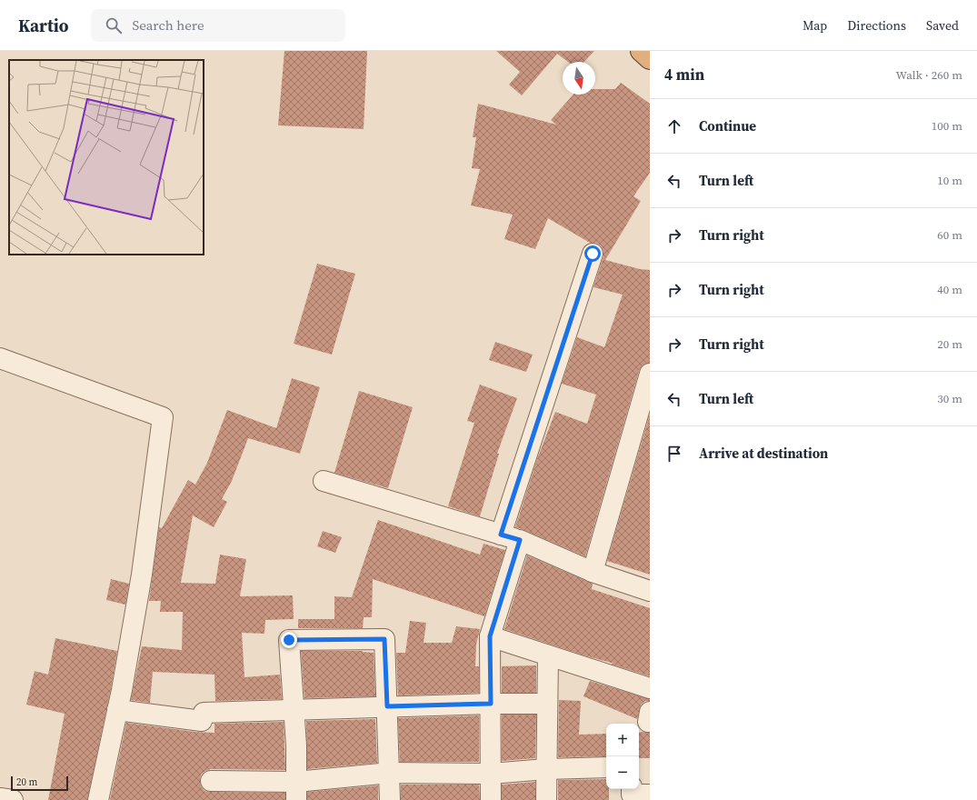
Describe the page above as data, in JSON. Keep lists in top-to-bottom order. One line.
{"scale_bar":"20 m","north":"bottom","page":{"header":"Kartio","search":"Search here","nav":["Map","Directions","Saved"],"heading":["4 min","Walk · 260 m"],"list":[["Continue","100 m"],["Turn left","10 m"],["Turn right","60 m"],["Turn right","40 m"],["Turn right","20 m"],["Turn left","30 m"],"Arrive at destination"],"map_buttons":["+","−"],"scale":"20 m"}}
